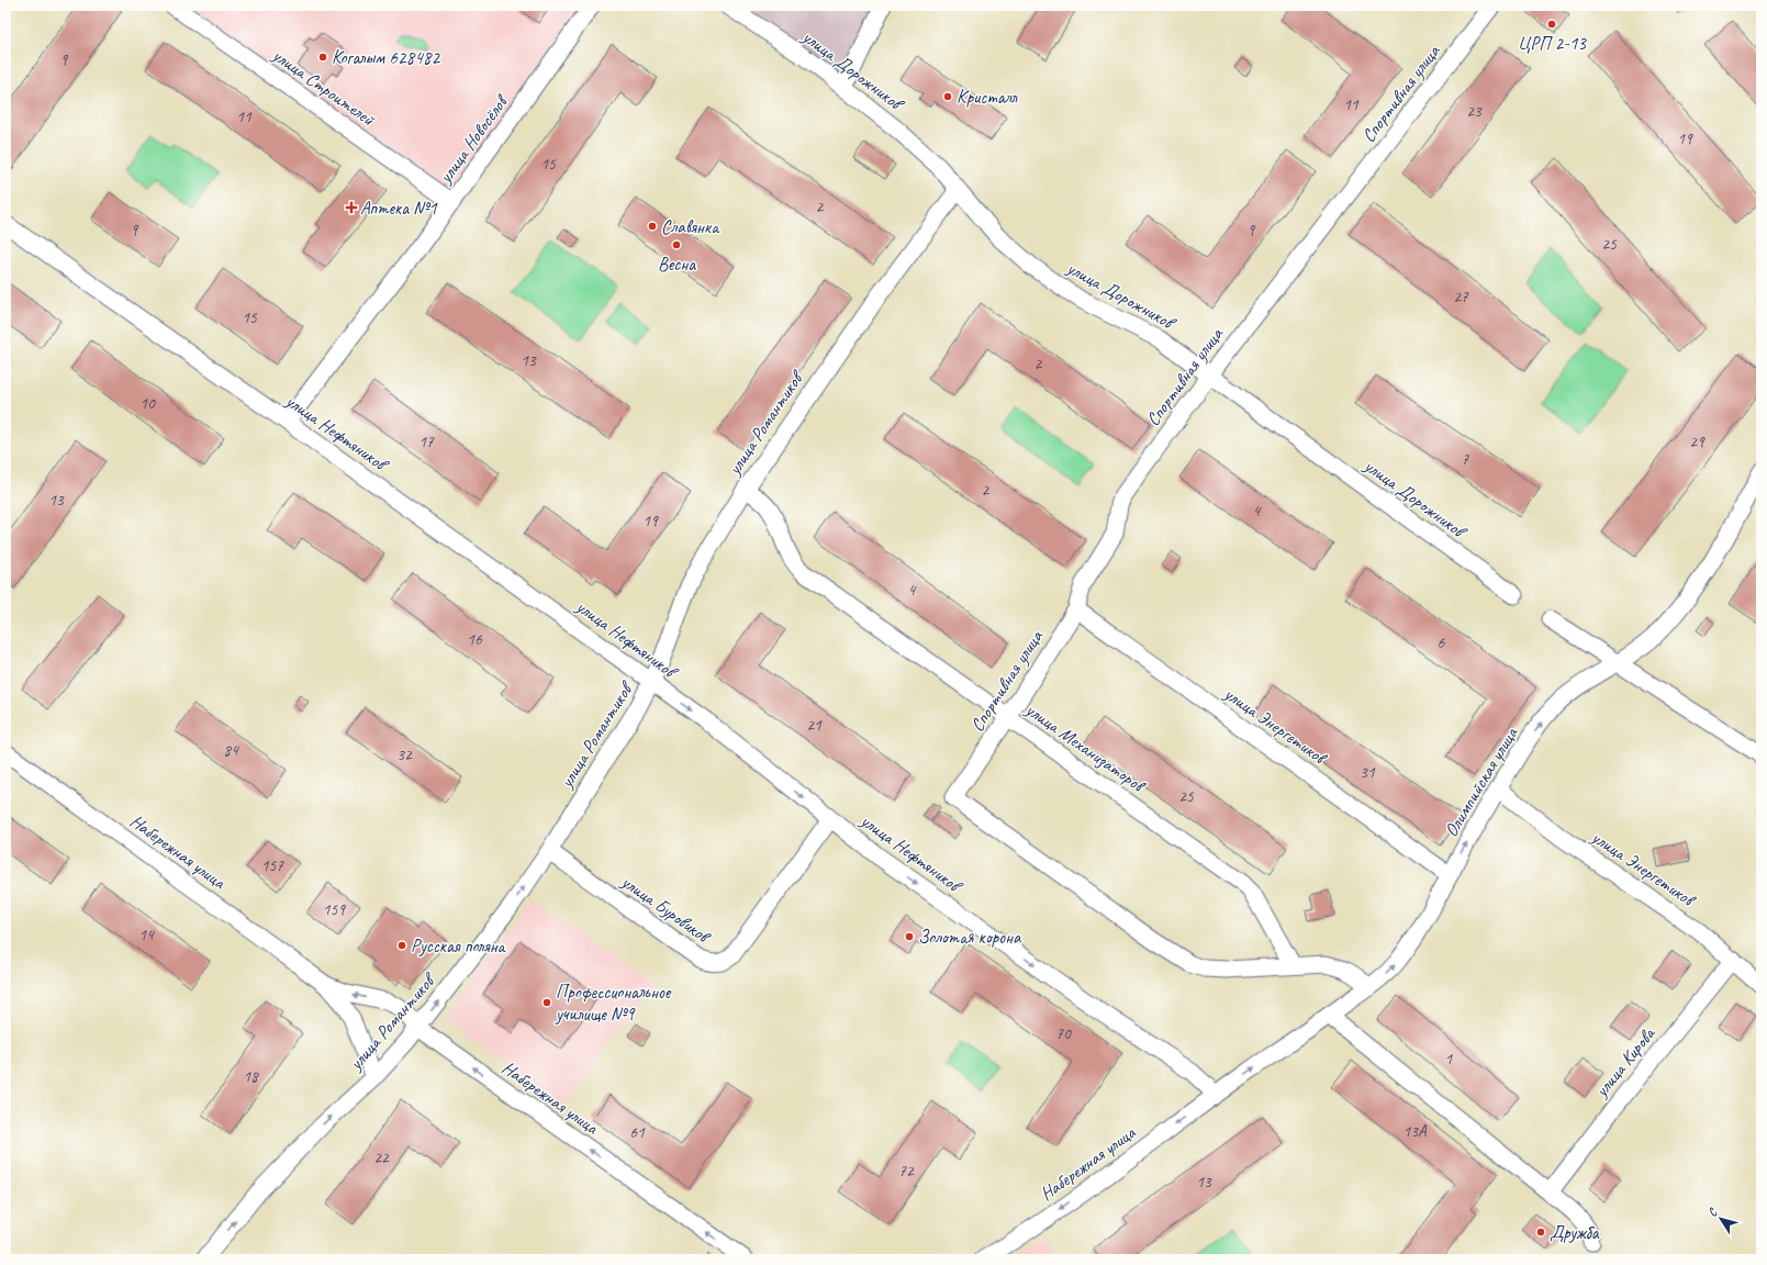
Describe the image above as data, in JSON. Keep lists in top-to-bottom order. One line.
{"streets":{"street":["улица Дорожников","улица Строителей","Спортивная улица","улица Новосёлов","улица Романтиков","улица Нефтяников","улица Энергетиков","улица Механизаторов","Олимпийская улица","Набережная улица","улица Буровиков","улица Кирова"]},"crossings":[["улица Дорожников","Спортивная улица"],["улица Дорожников","улица Романтиков"],["улица Строителей","улица Новосёлов"],["Спортивная улица","улица Энергетиков"],["Спортивная улица","улица Механизаторов"],["улица Новосёлов","улица Нефтяников"],["улица Романтиков","улица Нефтяников"],["улица Романтиков","улица Механизаторов"],["улица Романтиков","Набережная улица"],["улица Романтиков","улица Буровиков"],["улица Нефтяников","Олимпийская улица"],["улица Нефтяников","Набережная улица"],["улица Нефтяников","улица Буровиков"],["улица Энергетиков","Олимпийская улица"],["улица Энергетиков","улица Кирова"],["Олимпийская улица","Набережная улица"]],"one_way":["улица Романтиков","улица Нефтяников","Олимпийская улица","Набережная улица"],"places":{"other":["ЦРП 2-13","Когалым 628482","Кристалл","Славянка","Весна","Золотая корона","Русская поляна","Профессиональное училище №9","Дружба"],"health":["Аптека №1"]},"house_numbers":["9","11","23","11","19","15","2","9","9","25","27","15","13","2","10","17","29","7","2","13","4","19","4","16","6","21","84","32","31","25","157","159","14","70","1","18","13А","61","22","72","13"],"north":"top left"}
